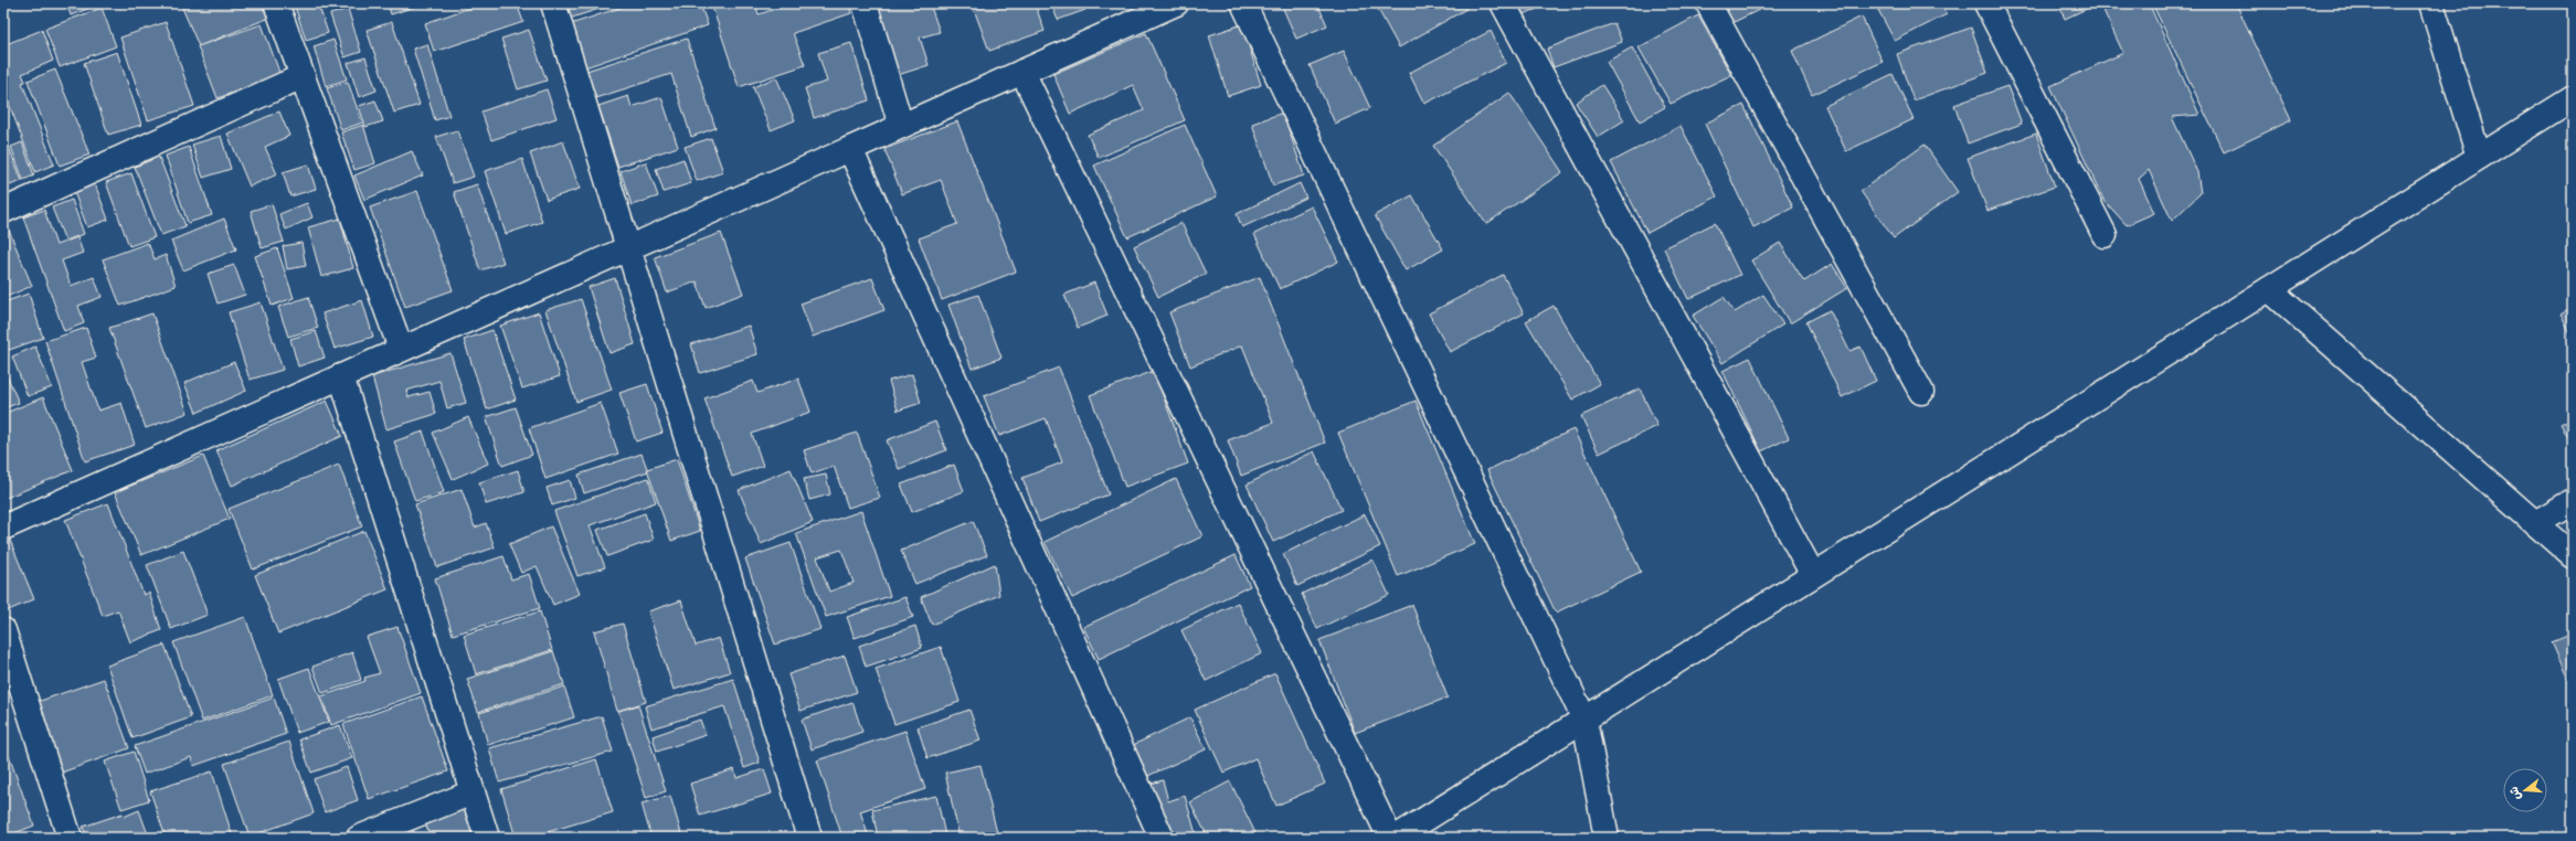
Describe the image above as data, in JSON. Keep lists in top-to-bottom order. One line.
{"north":"left"}
